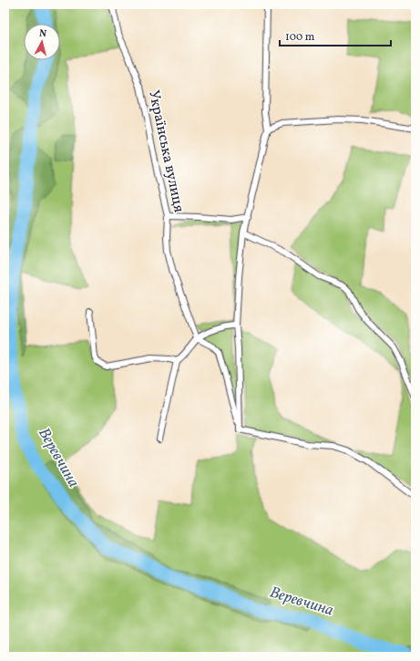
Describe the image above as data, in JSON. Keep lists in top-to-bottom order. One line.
{"streets":{"street":["Українська вулиця"]},"water":["Веревчина"],"scale_bar":"100 m","north":"top"}
